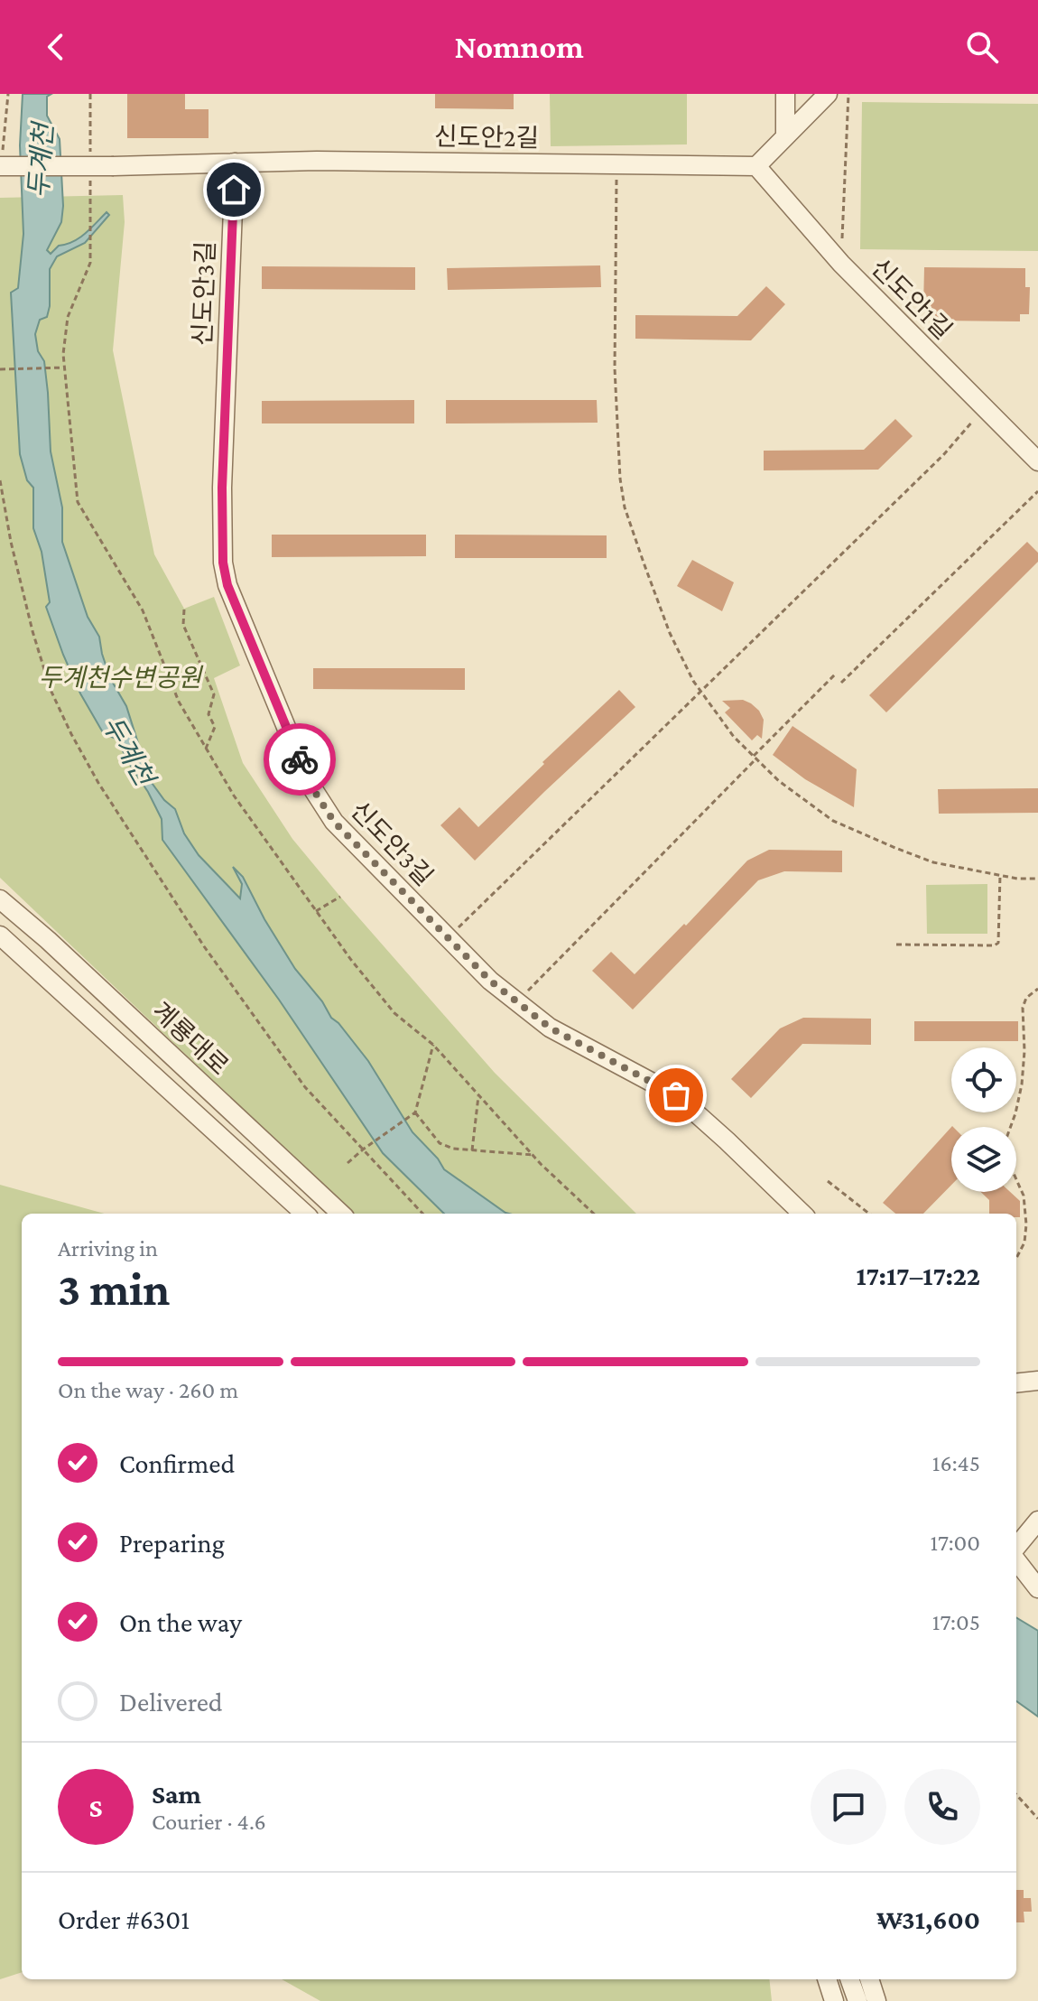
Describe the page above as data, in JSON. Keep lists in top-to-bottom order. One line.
{"streets":{"street":["신도안2길","신도안3길","신도안1길","계룡대로"]},"crossings":[["신도안2길","신도안3길"],["신도안2길","신도안1길"]],"water":["두계천"],"parks":["두계천수변공원"],"page":{"header":"Nomnom","heading":["3 min","Arriving in","17:17–17:22"],"panel":["Sam","Courier · 4.6","Order #6301","₩31,600"],"bar":"On the way · 260 m","list":[["Confirmed","16:45"],["Preparing","17:00"],["On the way","17:05"],"Delivered"],"round":"S"}}
